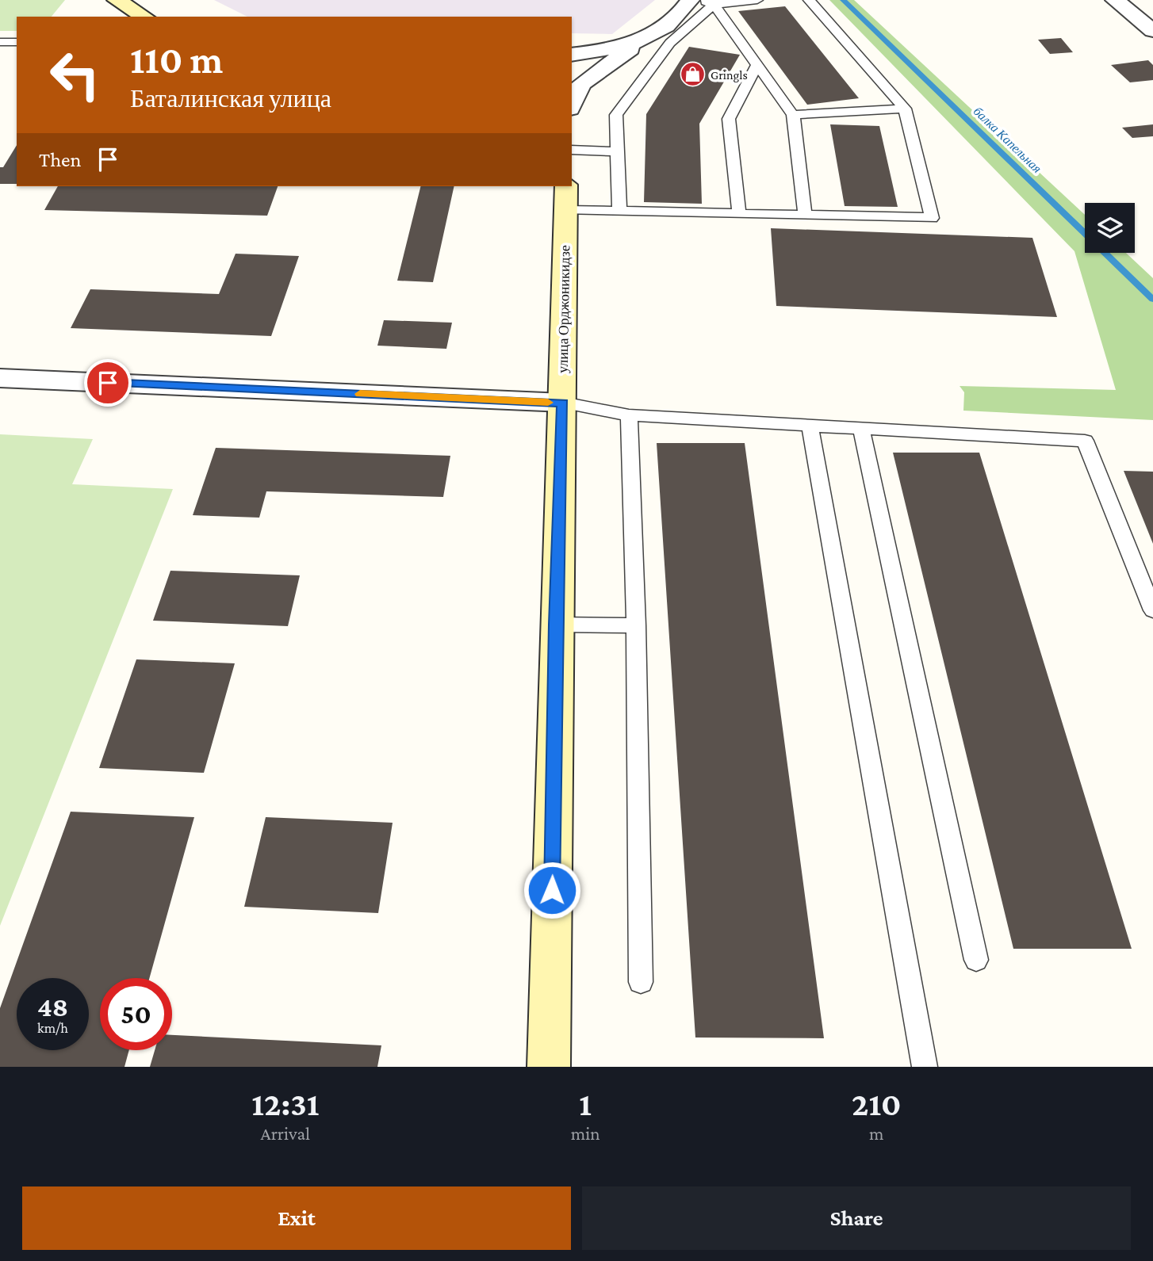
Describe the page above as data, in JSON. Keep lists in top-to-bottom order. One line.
{"streets":{"main road":["улица Орджоникидзе"]},"water":["балка Капельная"],"places":{"shop":["Gringls"]},"page":{"turn":["110 m","Баталинская улица"],"then":"Then","speed":"48 km/h","limit":"50","eta":["12:31","Arrival","1","min","210","m"],"buttons":["Exit","Share"]}}
